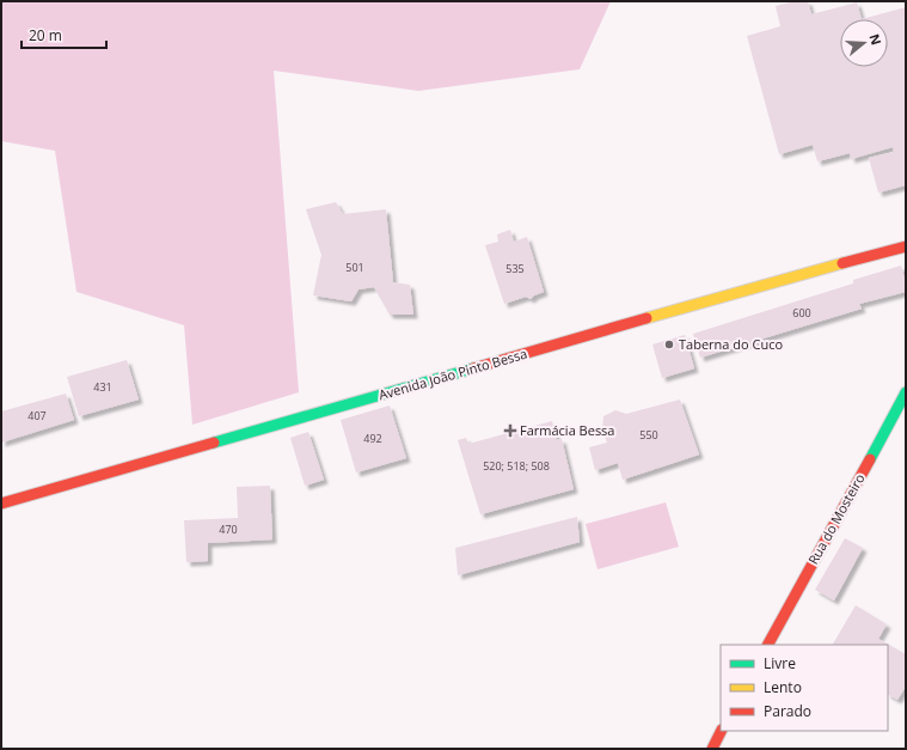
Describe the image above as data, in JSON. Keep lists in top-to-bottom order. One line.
{"streets":{"main road":["Avenida João Pinto Bessa","Rua do Mosteiro"]},"places":{"other":["Taberna do Cuco"],"health":["Farmácia Bessa"]},"house_numbers":["501","535","600","431","407","550","492","520; 518; 508","470"],"legend":["Livre","Lento","Parado"],"scale_bar":"20 m","north":"right"}
